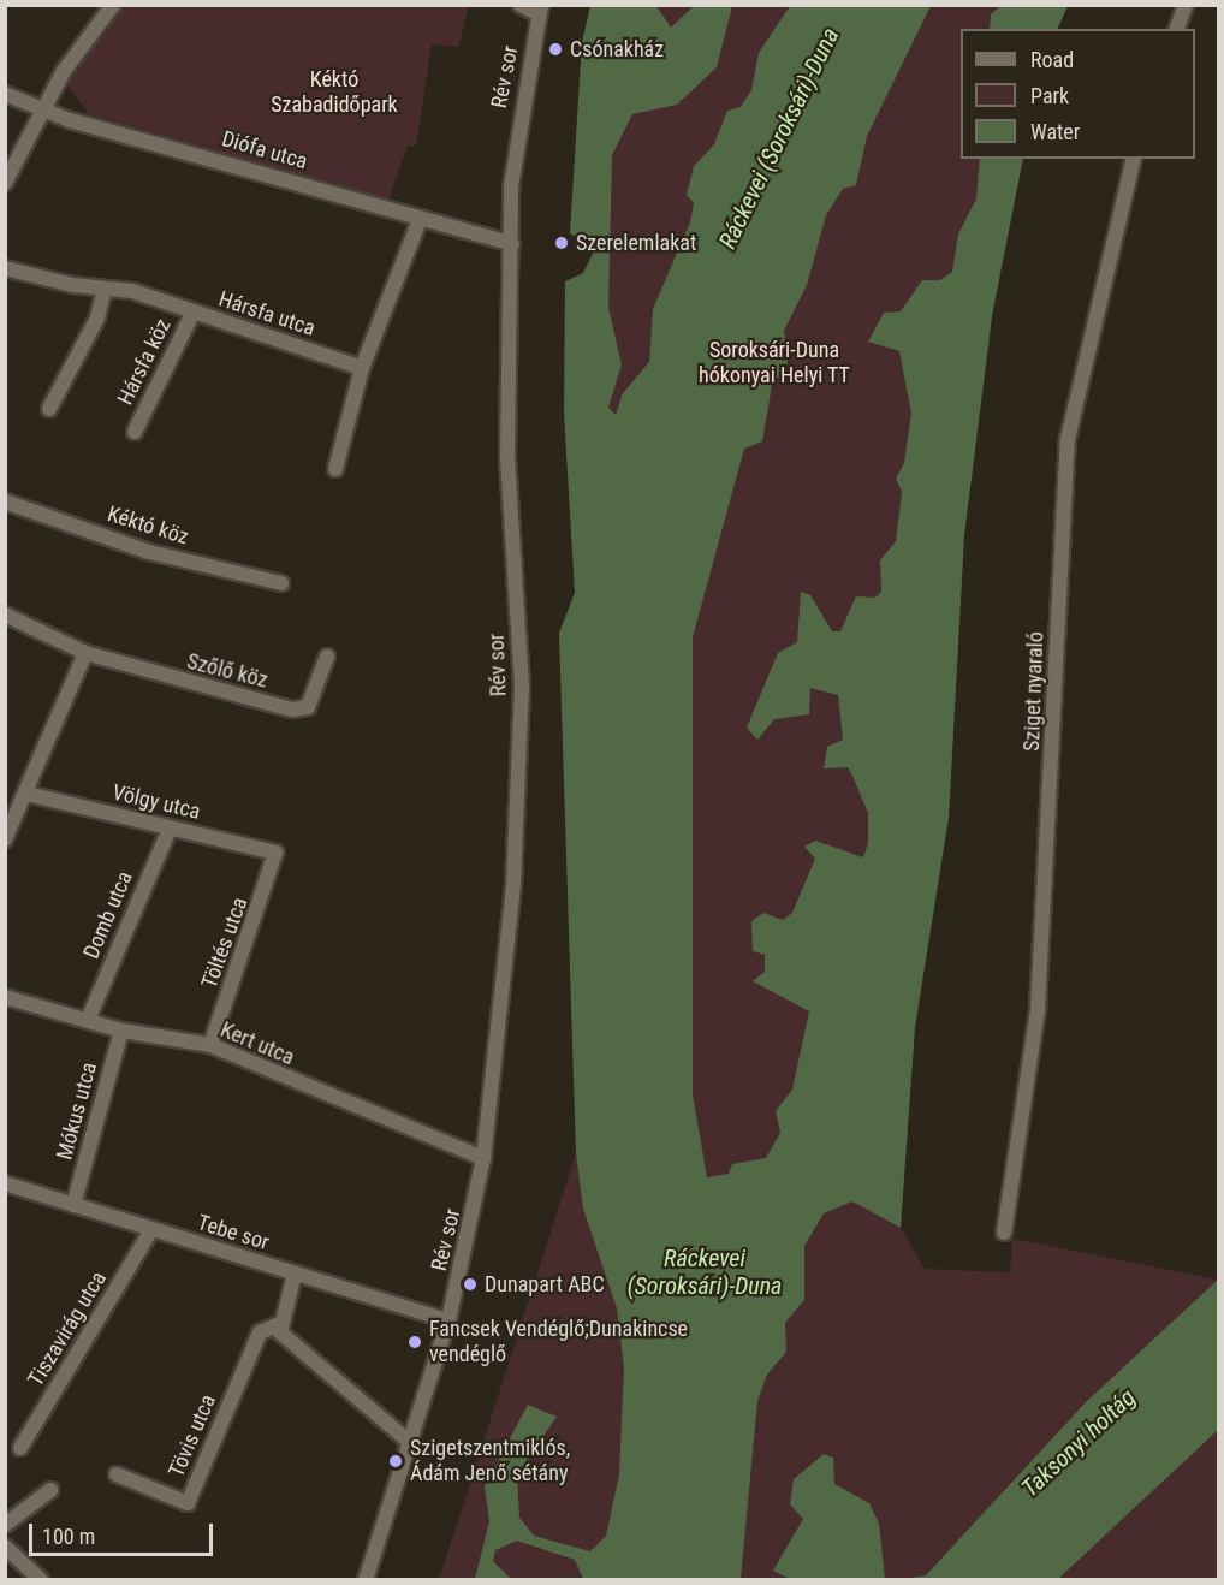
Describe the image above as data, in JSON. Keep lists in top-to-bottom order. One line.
{"streets":{"street":["Rév sor","Diófa utca","Hársfa utca","Hársfa köz","Kéktó köz","Szőlő köz","Sziget nyaraló","Völgy utca","Domb utca","Töltés utca","Kert utca","Mókus utca","Tebe sor","Tiszavirág utca","Tövis utca"]},"crossings":[["Rév sor","Diófa utca"],["Rév sor","Kert utca"],["Rév sor","Tebe sor"],["Hársfa utca","Hársfa köz"],["Völgy utca","Domb utca"],["Völgy utca","Töltés utca"],["Domb utca","Kert utca"],["Töltés utca","Kert utca"],["Kert utca","Mókus utca"],["Mókus utca","Tebe sor"],["Tebe sor","Tiszavirág utca"],["Tebe sor","Tövis utca"]],"water":["Ráckevei (Soroksári)-Duna","Taksonyi holtág"],"parks":["Kéktó Szabadidőpark","Soroksári-Duna hókonyai Helyi TT"],"places":["Csónakház","Szerelemlakat","Dunapart ABC","Fancsek Vendéglő;Dunakincse vendéglő","Szigetszentmiklós, Ádám Jenő sétány"],"legend":["Road","Park","Water"],"scale_bar":"100 m"}
